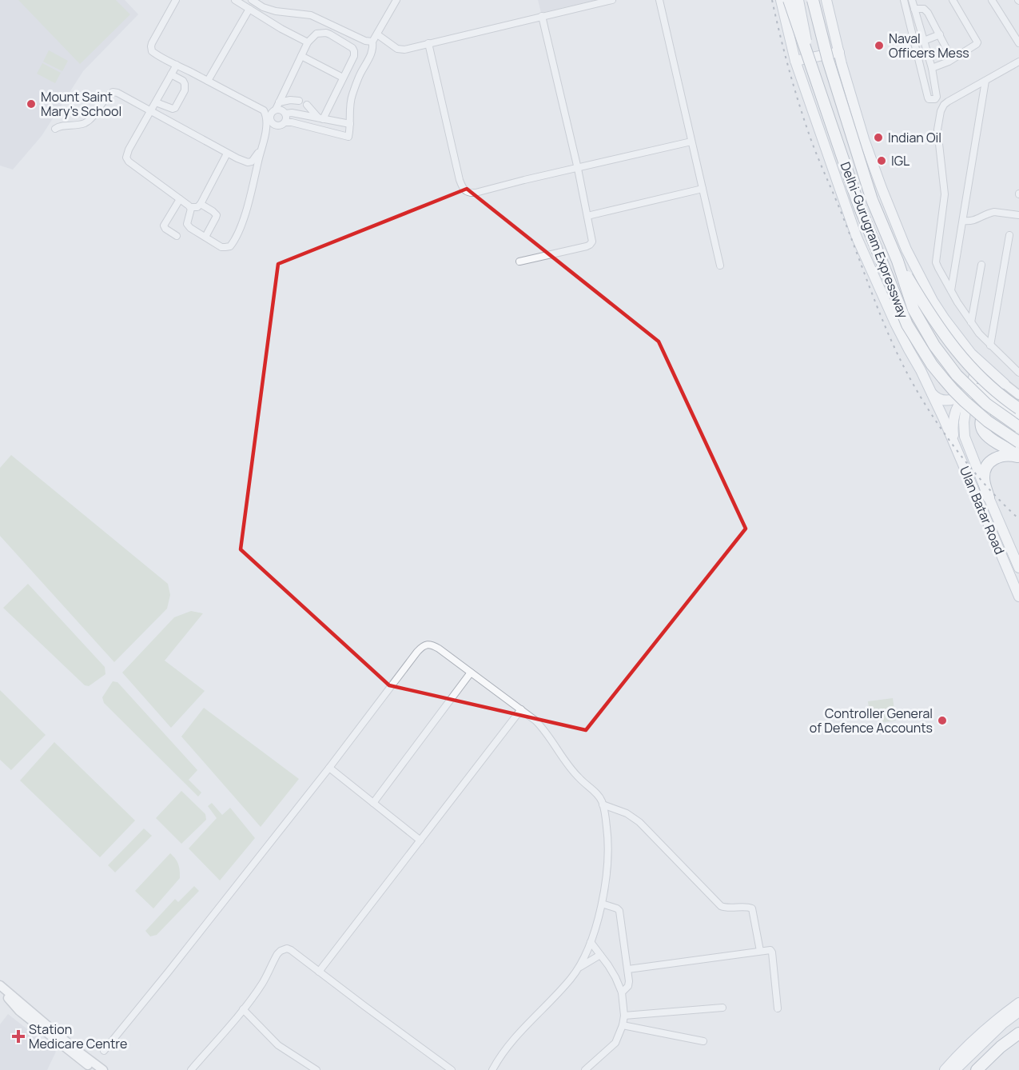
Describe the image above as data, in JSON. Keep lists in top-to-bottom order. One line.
{"streets":{"highway":["Delhi-Gurugram Expressway"],"main road":["Ulan Batar Road"]},"places":{"other":["Naval Officers Mess","Mount Saint Mary's School","Indian Oil","IGL","Controller General of Defence Accounts"],"health":["Station Medicare Centre"]}}
